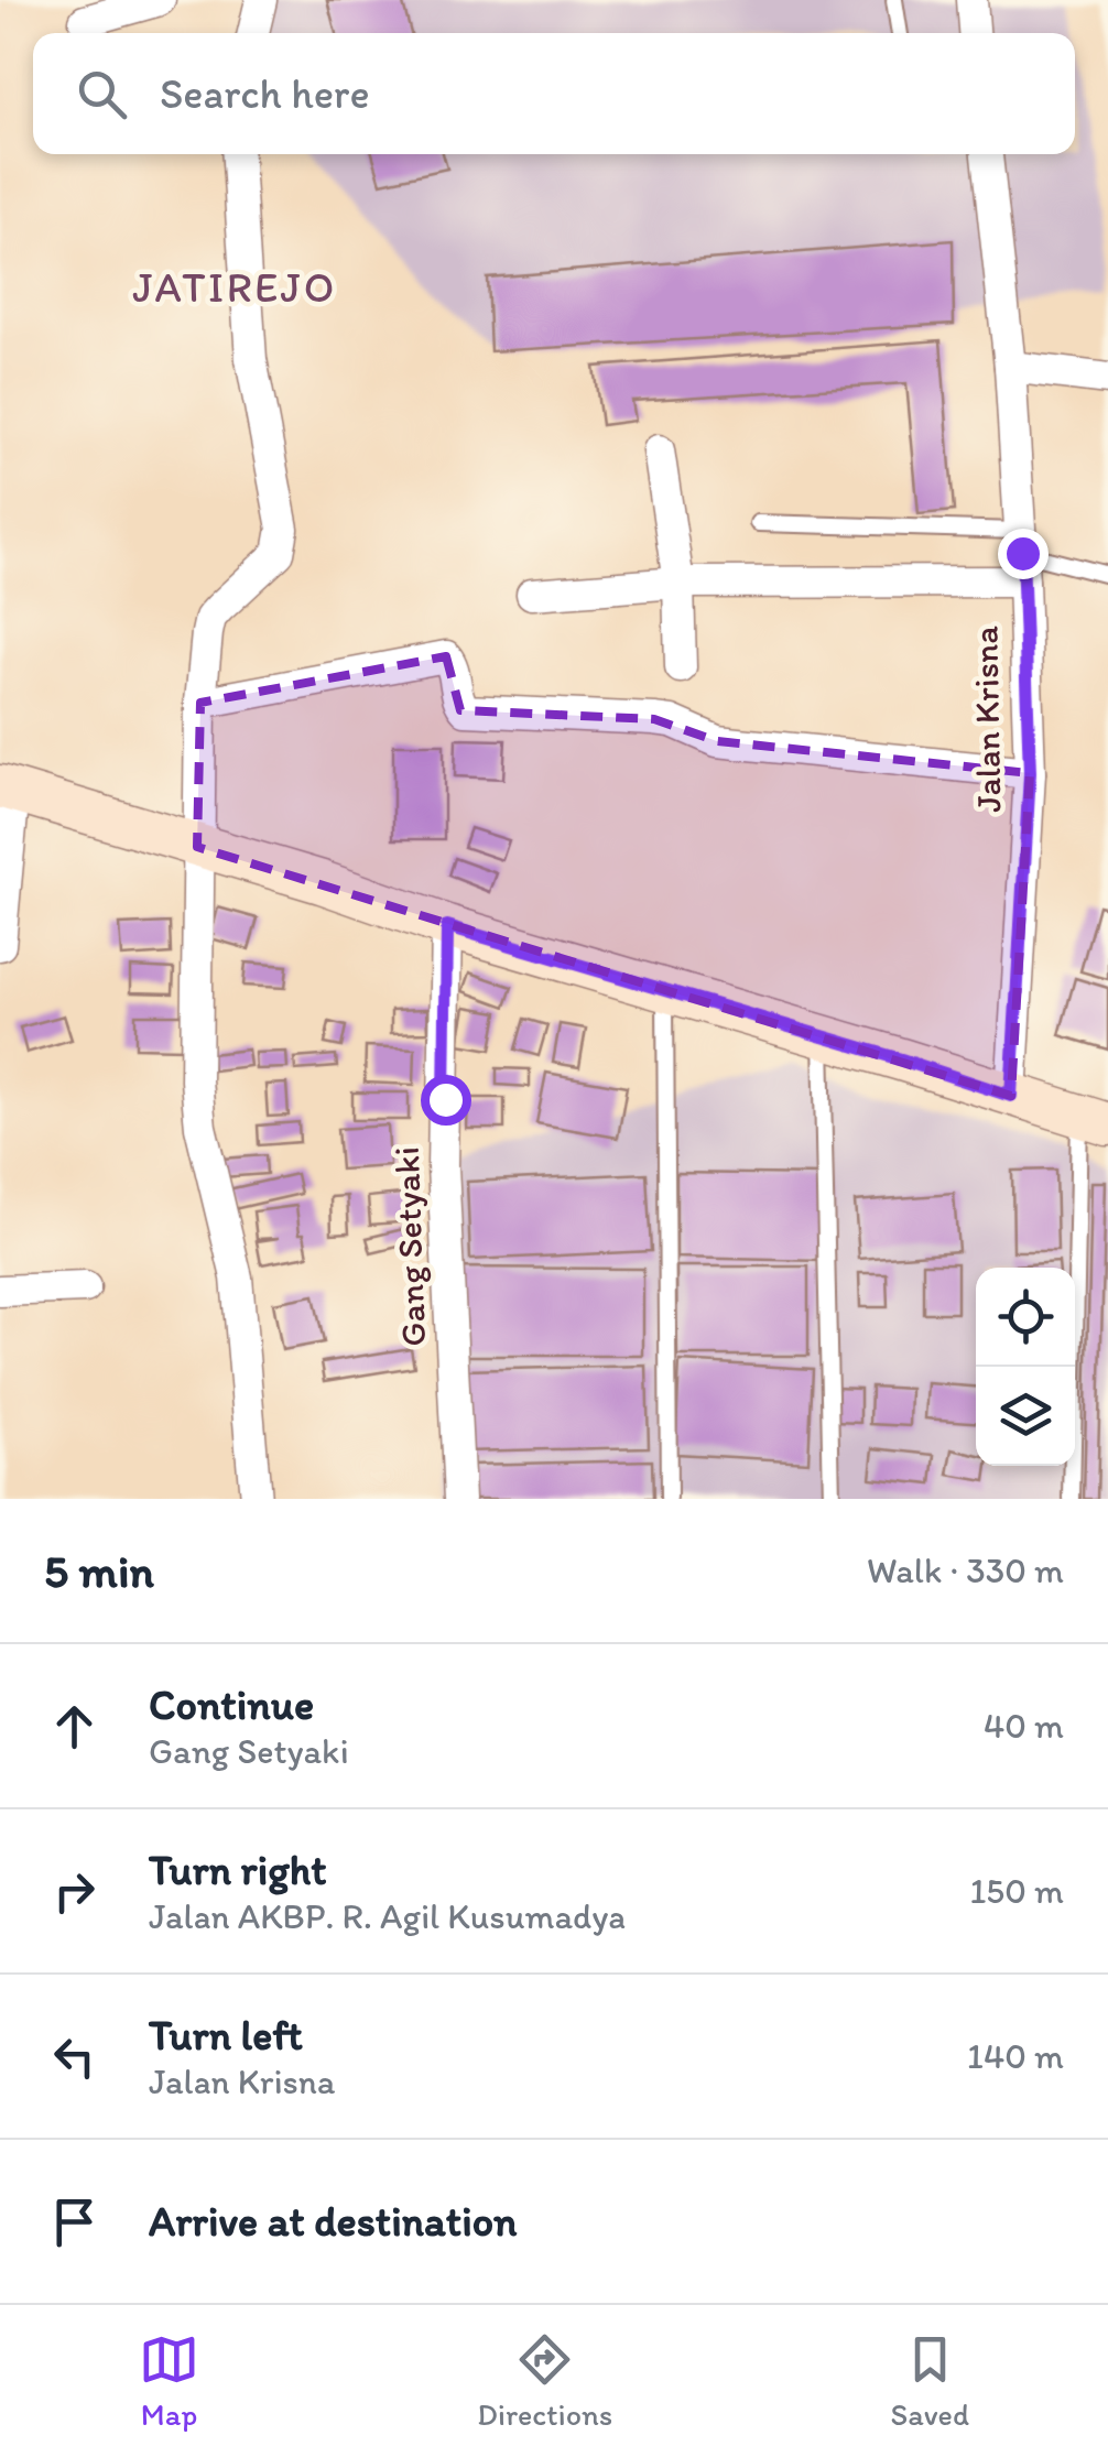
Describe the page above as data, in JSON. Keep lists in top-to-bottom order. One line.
{"streets":{"street":["Jalan Krisna","Gang Setyaki"]},"districts":["JATIREJO"],"page":{"search":"Search here","heading":["5 min","Walk · 330 m"],"list":[["Continue","Gang Setyaki","40 m"],["Turn right","Jalan AKBP. R. Agil Kusumadya","150 m"],["Turn left","Jalan Krisna","140 m"],"Arrive at destination"],"nav":["Map","Directions","Saved"]}}
